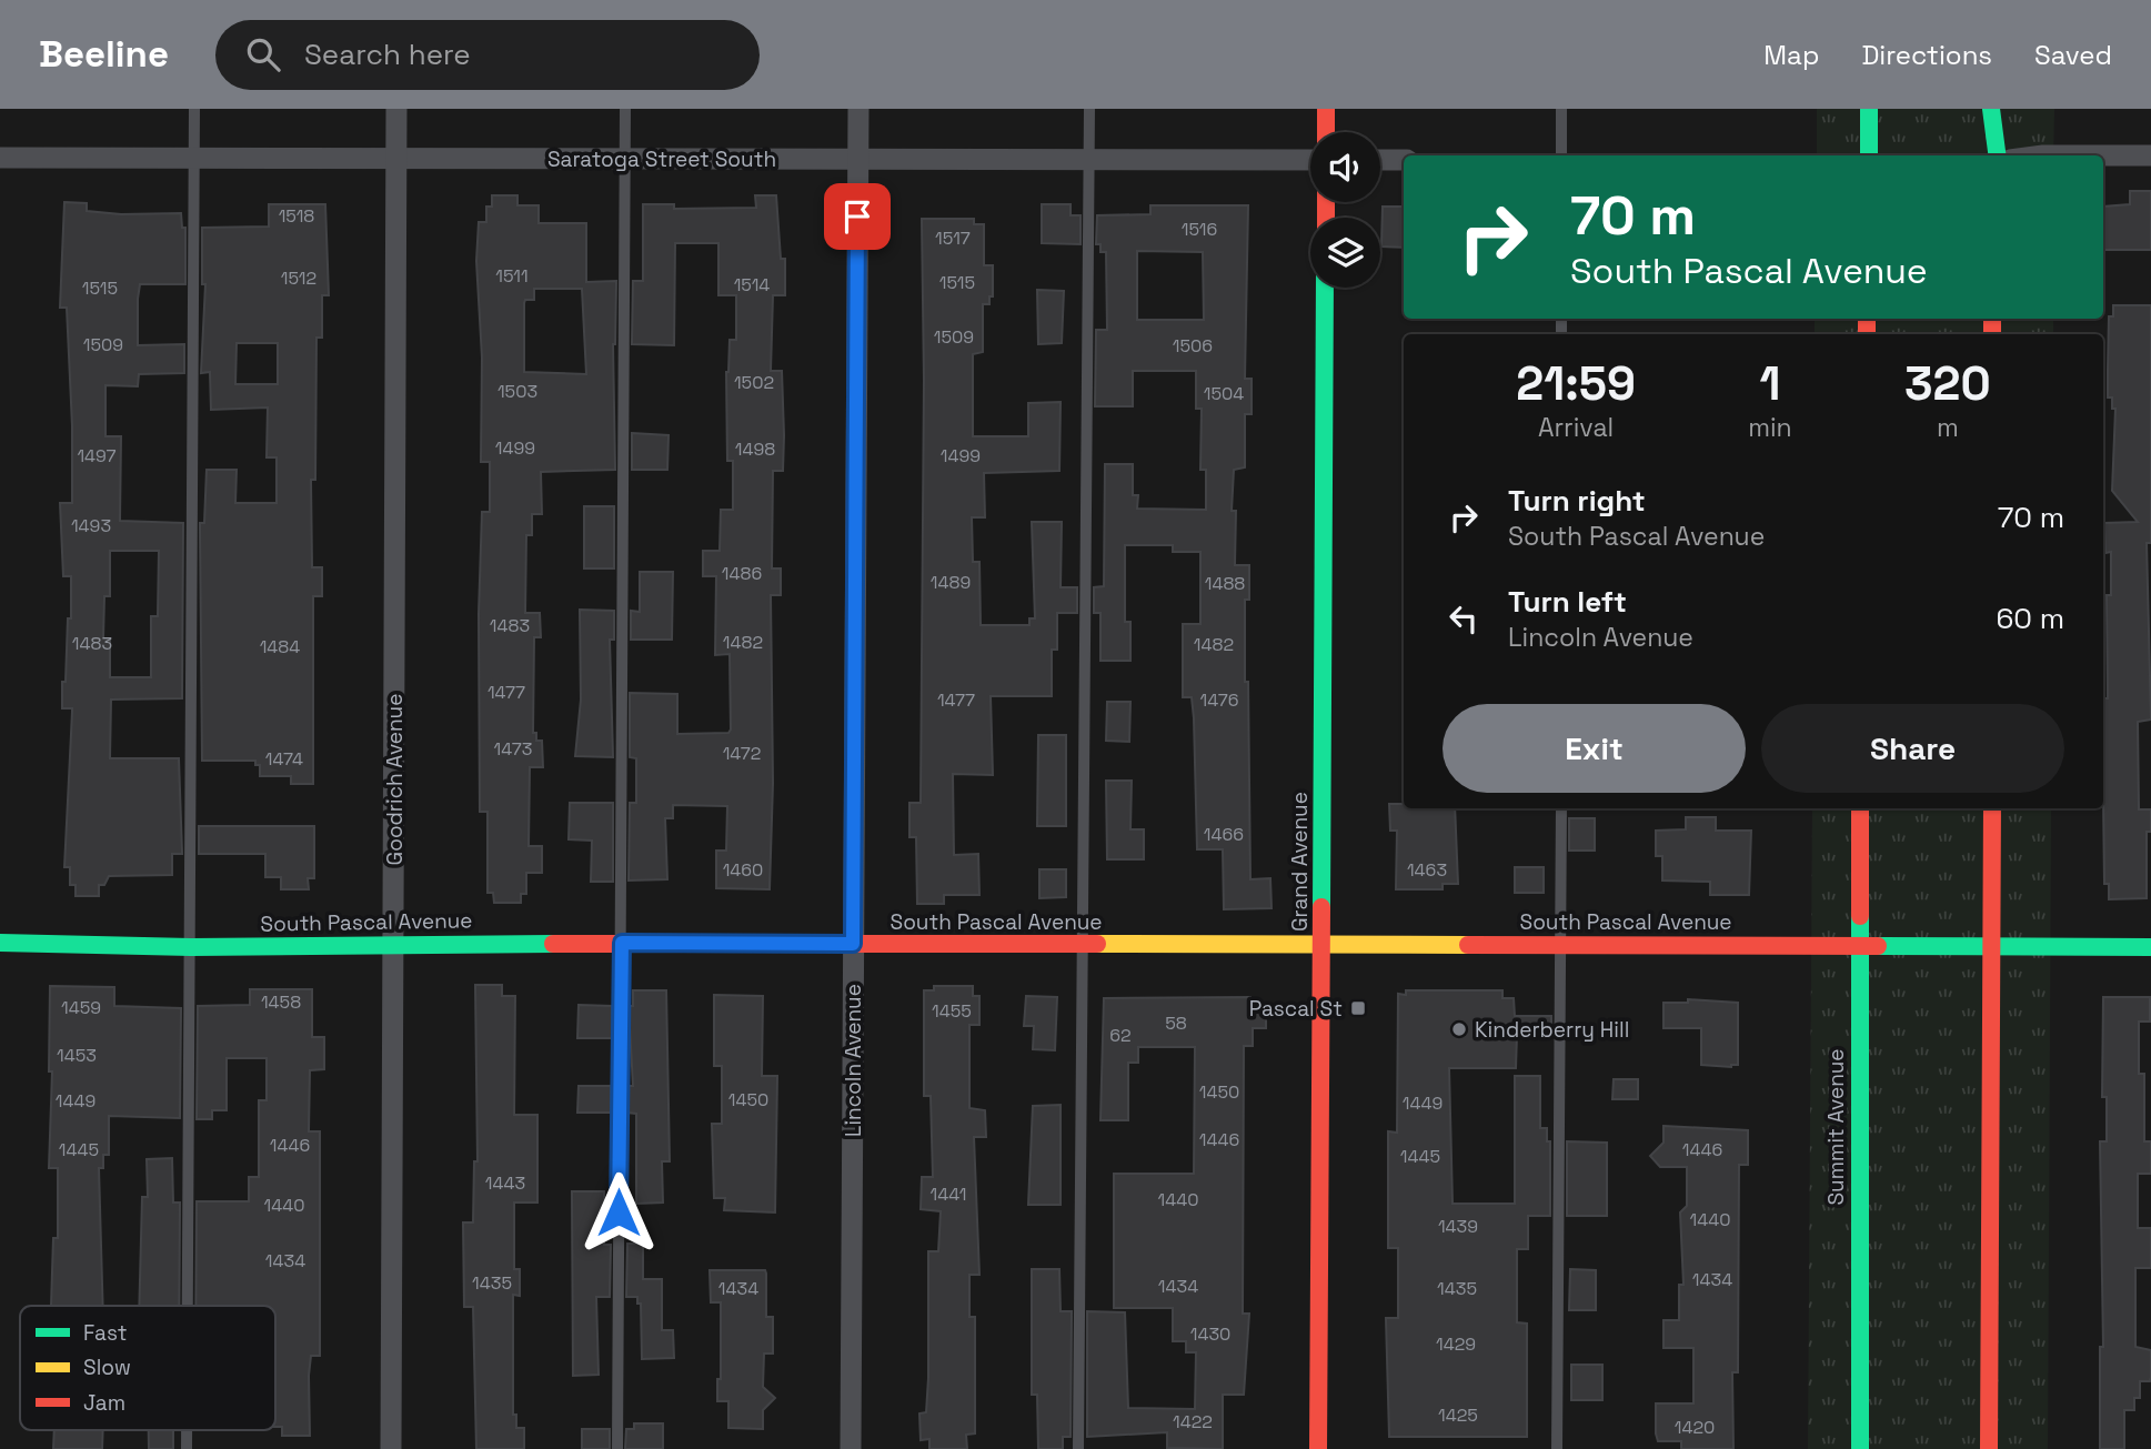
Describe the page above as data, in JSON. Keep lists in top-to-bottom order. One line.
{"streets":{"street":["Saratoga Street South","Goodrich Avenue","Grand Avenue","South Pascal Avenue","Lincoln Avenue","Summit Avenue"]},"crossings":[["Saratoga Street South","Goodrich Avenue"],["Saratoga Street South","Lincoln Avenue"],["Goodrich Avenue","South Pascal Avenue"],["Grand Avenue","South Pascal Avenue"],["South Pascal Avenue","Lincoln Avenue"],["South Pascal Avenue","Summit Avenue"]],"places":{"transit":["Pascal St"],"other":["Kinderberry Hill"]},"house_numbers":["1518","1516","1517","1511","1512","1515","1514","1515","1509","1509","1506","1502","1503","1504","1499","1498","1497","1499","1493","1486","1489","1488","1483","1482","1483","1482","1484","1477","1477","1476","1473","1472","1474","1466","1460","1463","1458","1459","1455","58","62","1453","1450","1450","1449","1449","1446","1446","1445","1446","1445","1443","1441","1440","1440","1440","1439","1434","1434","1435","1434","1434","1435","1430","1429","1425","1422","1420"],"legend":["Fast","Slow","Jam"],"page":{"header":"Beeline","search":"Search here","nav":["Map","Directions","Saved"],"turn":["70 m","South Pascal Avenue"],"eta":["21:59","Arrival","1","min","320","m"],"list":[{"name":"Turn right","note":"South Pascal Avenue","value":"70 m"},{"name":"Turn left","note":"Lincoln Avenue","value":"60 m"}],"buttons":["Exit","Share"]}}
